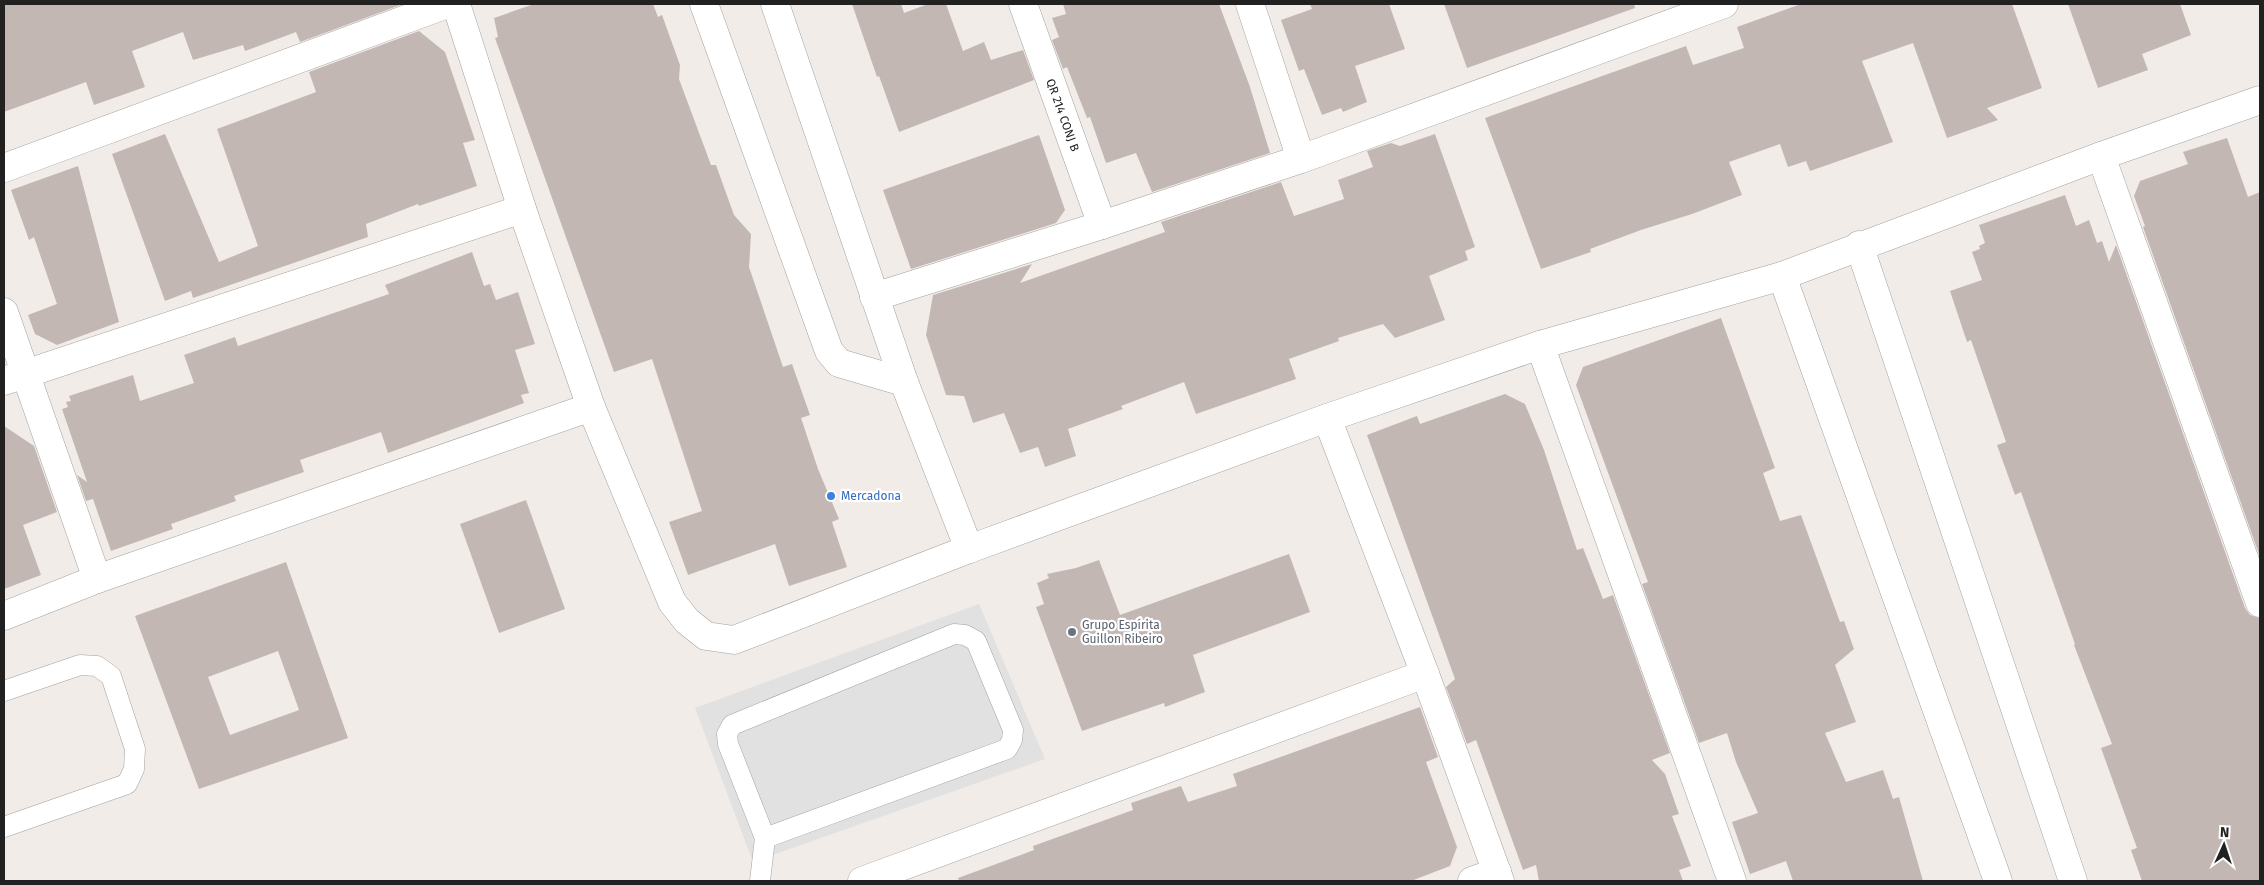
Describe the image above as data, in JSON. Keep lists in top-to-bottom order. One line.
{"streets":{"street":["QR 214 CONJ B"]},"places":["Mercadona","Grupo Espírita Guillon Ribeiro"],"north":"top"}
